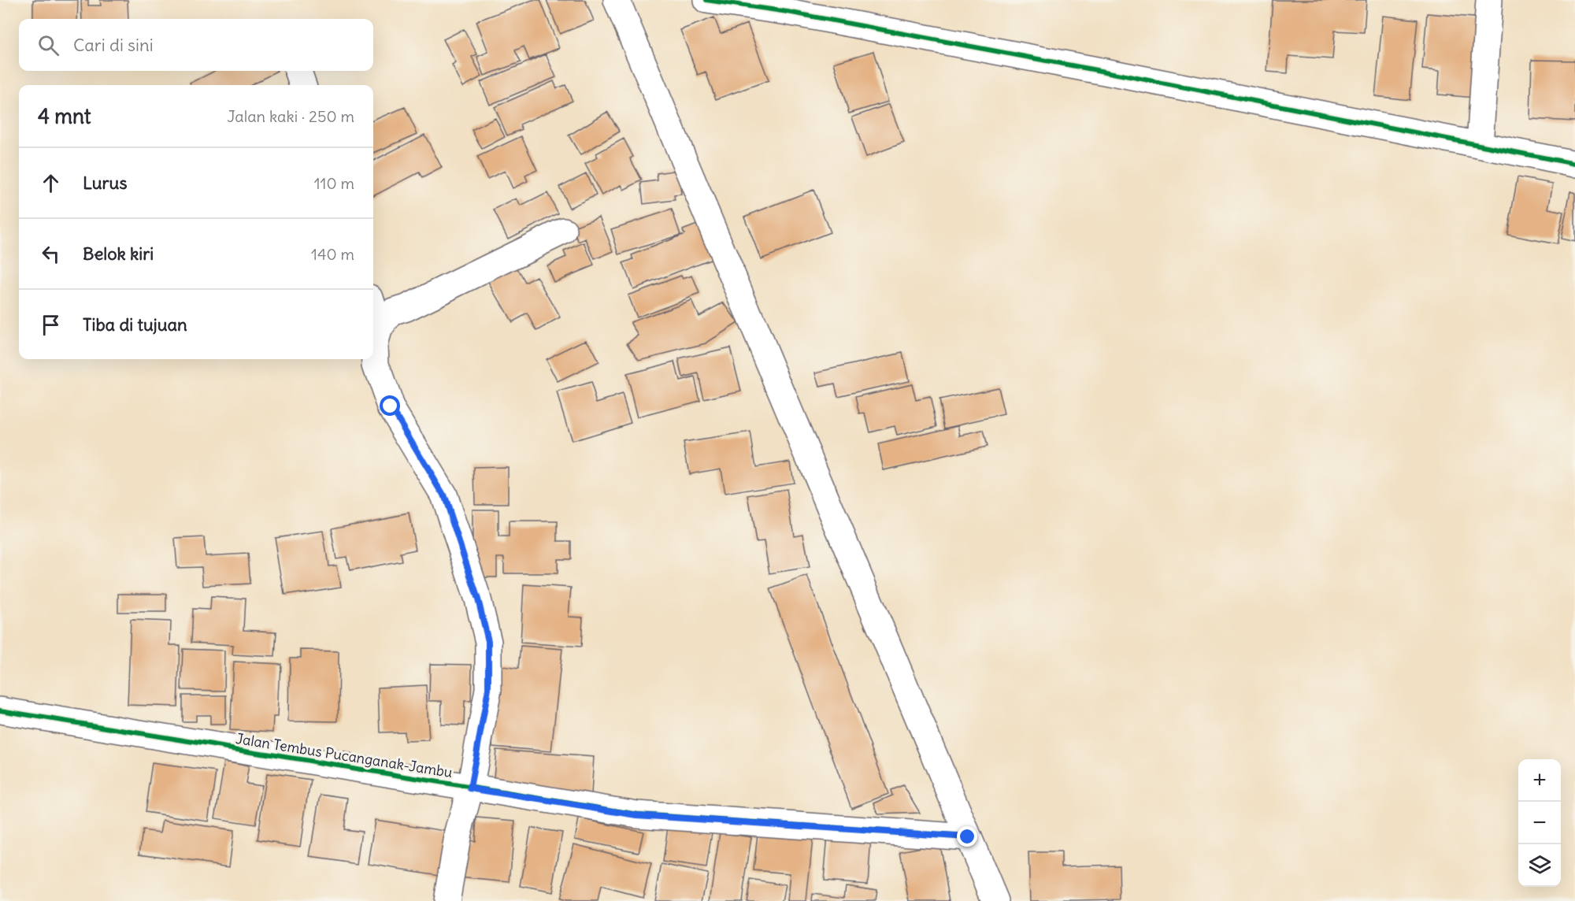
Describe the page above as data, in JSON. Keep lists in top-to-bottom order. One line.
{"streets":{"main road":["Jalan Tembus Pucanganak-Jambu"]},"page":{"search":"Cari di sini","heading":["4 mnt","Jalan kaki · 250 m"],"list":[["Lurus","110 m"],["Belok kiri","140 m"],"Tiba di tujuan"],"map_buttons":["+","−"]}}
